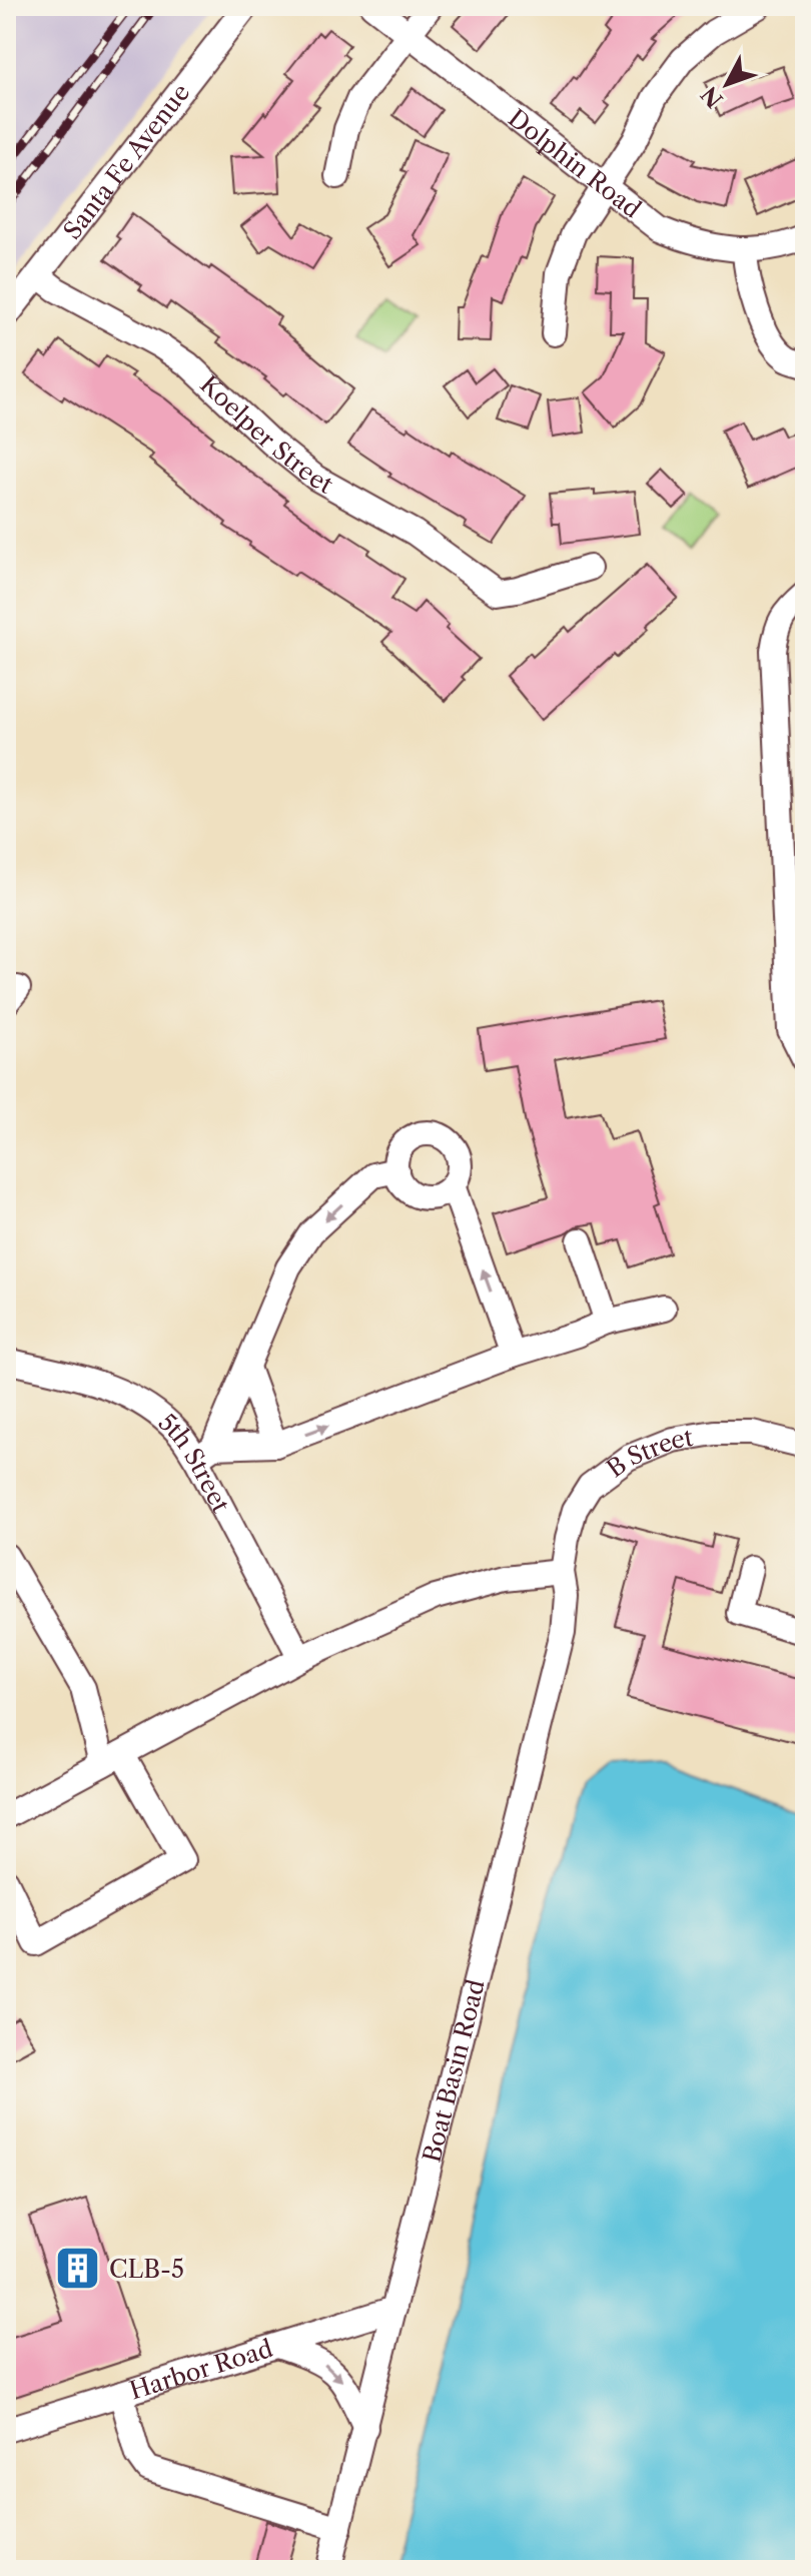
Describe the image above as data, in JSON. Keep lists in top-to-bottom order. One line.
{"streets":{"street":["Santa Fe Avenue","Dolphin Road","Koelper Street","B Street","5th Street","Boat Basin Road","Harbor Road"]},"crossings":[["Santa Fe Avenue","Koelper Street"],["B Street","Boat Basin Road"],["Boat Basin Road","Harbor Road"]],"places":{"building":["CLB-5"]},"north":"bottom left"}
